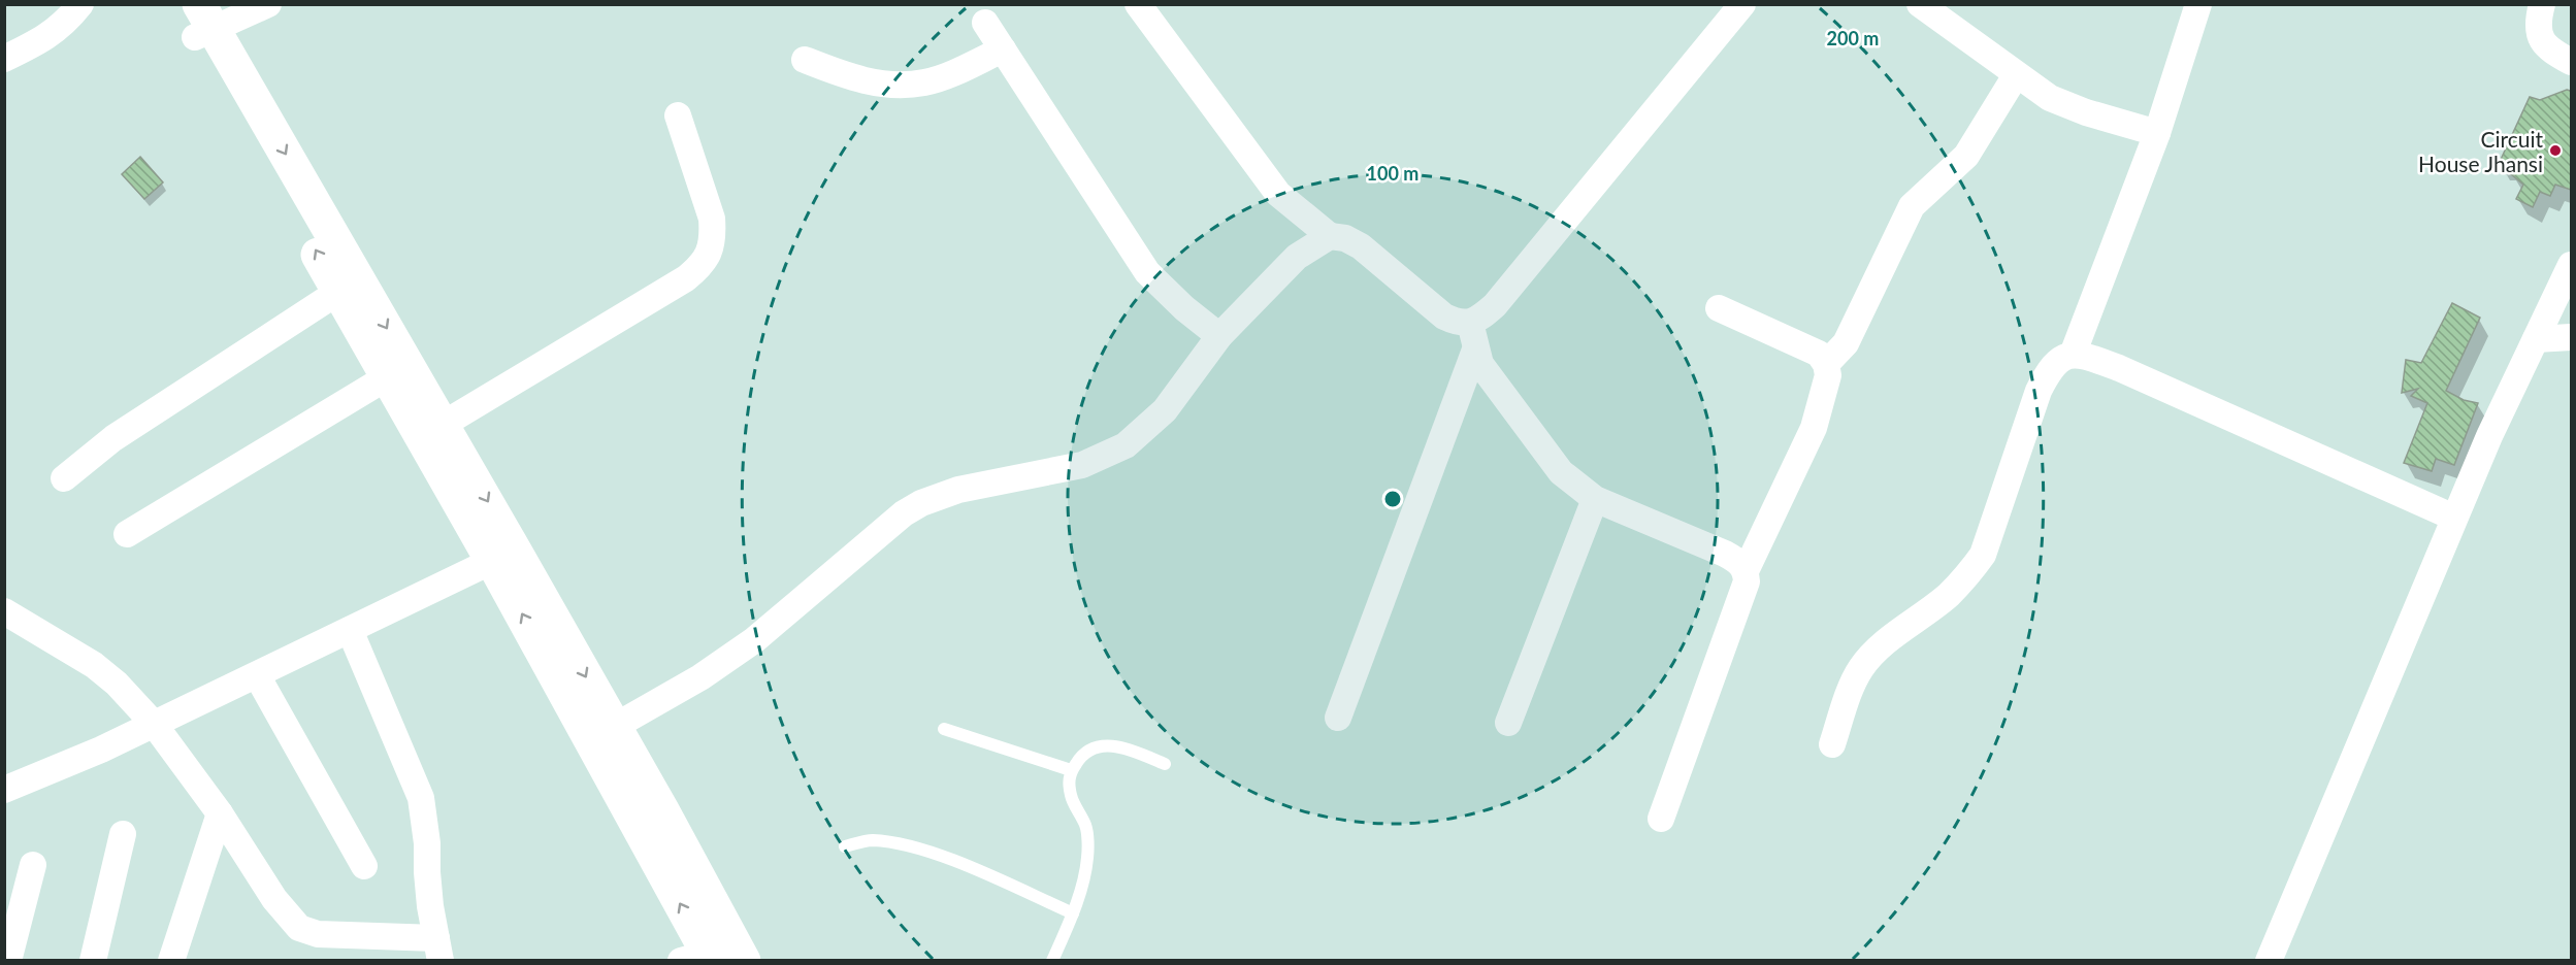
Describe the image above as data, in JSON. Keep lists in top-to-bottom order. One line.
{"places":["Circuit House Jhansi"],"rings":["200 m","100 m"]}
